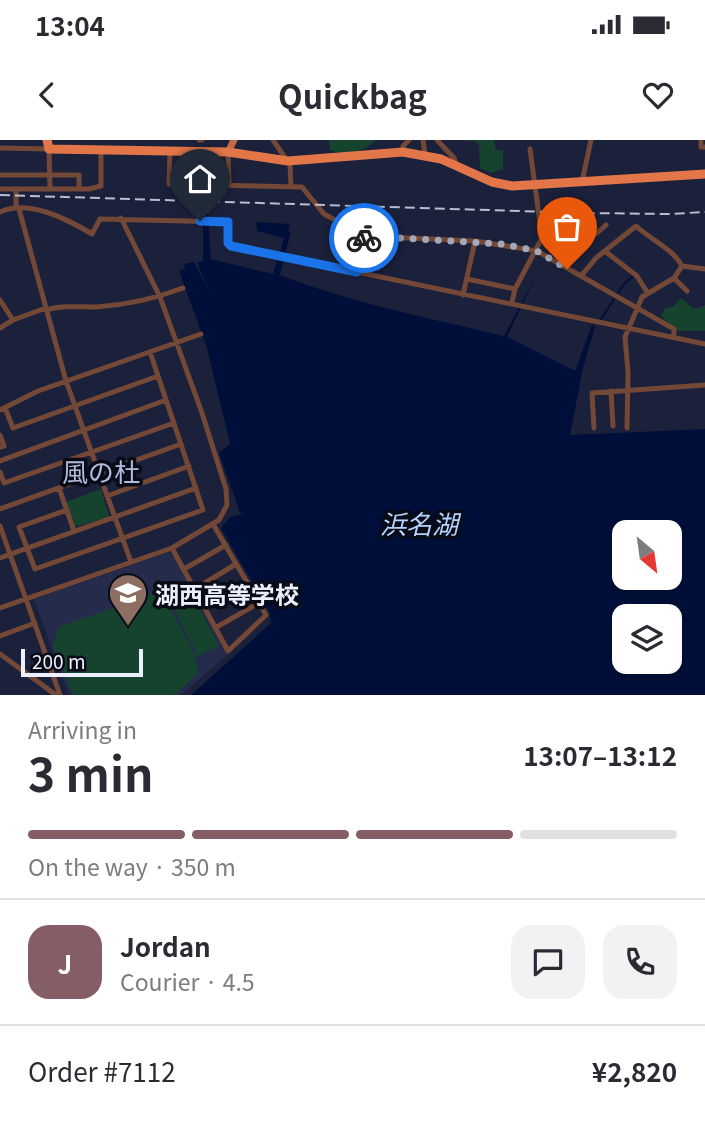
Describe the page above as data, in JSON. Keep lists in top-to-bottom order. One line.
{"districts":["風の杜"],"water":["浜名湖"],"places":{"school or university":["湖西高等学校"]},"scale_bar":"200 m","north":"bottom right","page":{"status":"13:04","header":"Quickbag","scale":"200 m","heading":["3 min","Arriving in","13:07–13:12"],"panel":["Jordan","Courier · 4.5","Order #7112","¥2,820"],"bar":"On the way · 350 m","round":"J"}}
